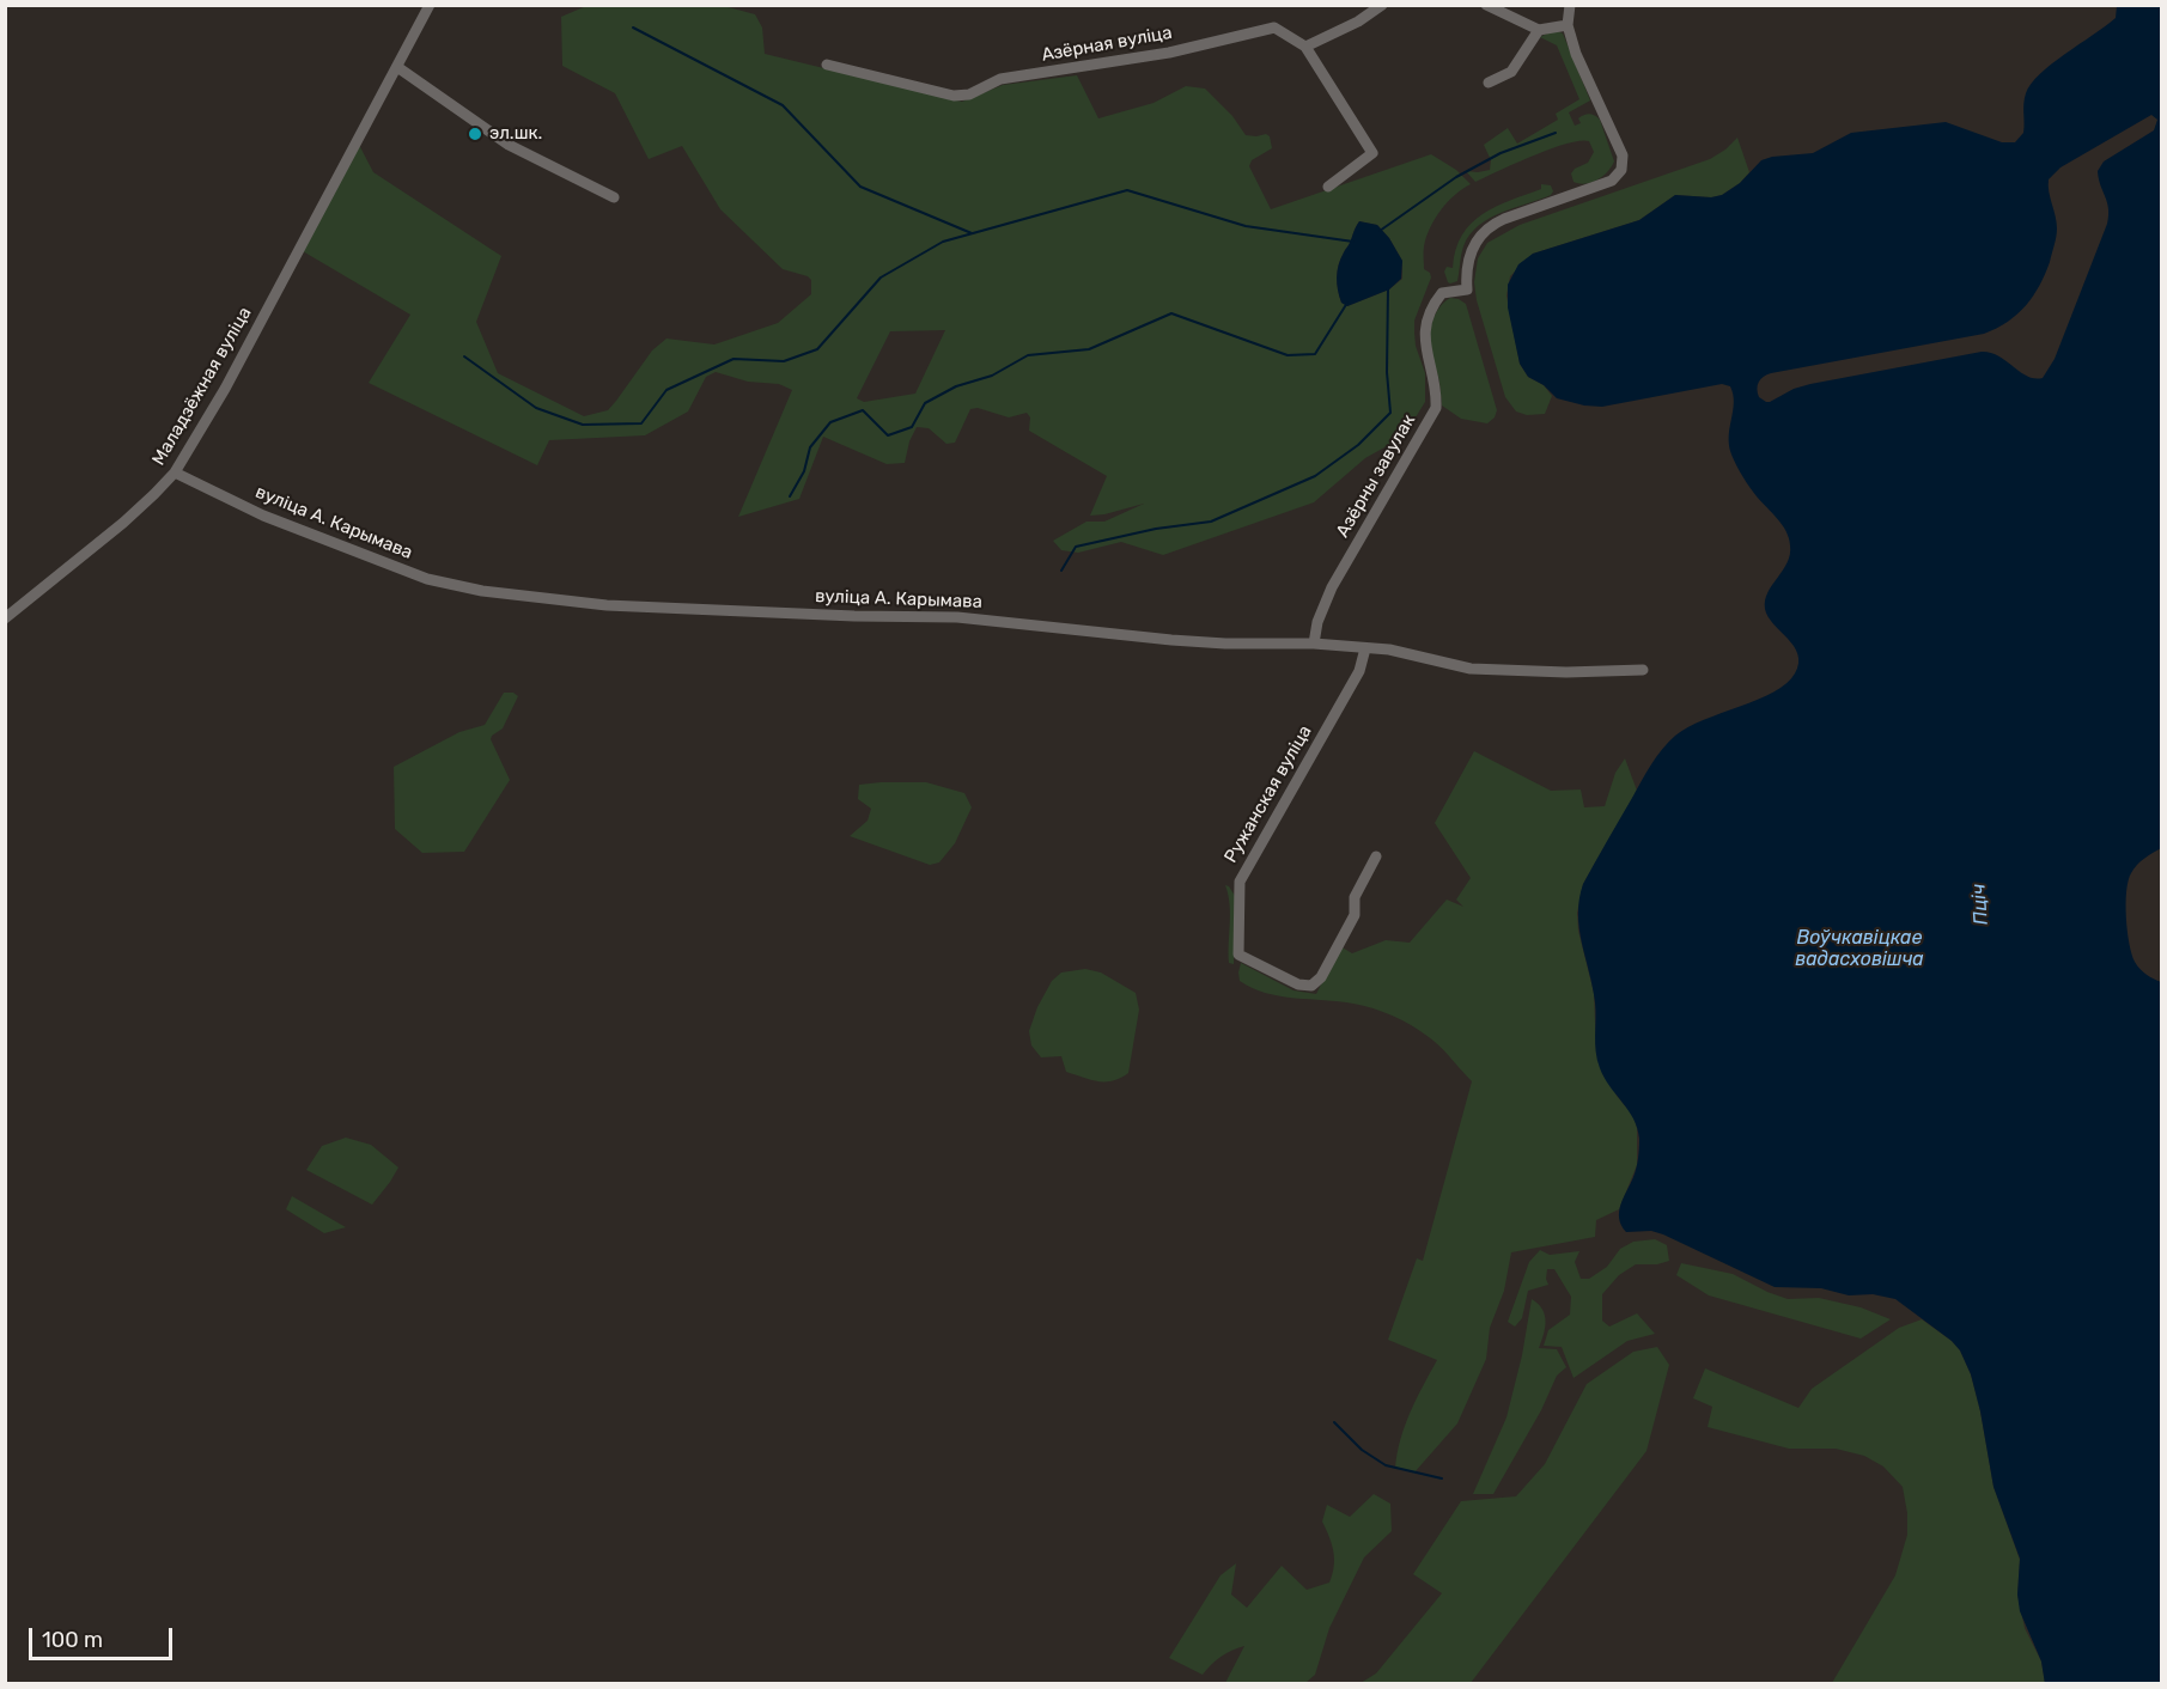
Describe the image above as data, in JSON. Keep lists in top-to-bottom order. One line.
{"streets":{"street":["Азёрная вуліца","Маладзёжная вуліца","Азёрны завулак","вуліца А. Карымава","Ружанская вуліца"]},"crossings":[["Маладзёжная вуліца","вуліца А. Карымава"],["Азёрны завулак","вуліца А. Карымава"],["вуліца А. Карымава","Ружанская вуліца"]],"water":["Пціч","Воўчкавіцкае вадасховішча"],"places":["эл.шк."],"scale_bar":"100 m"}
